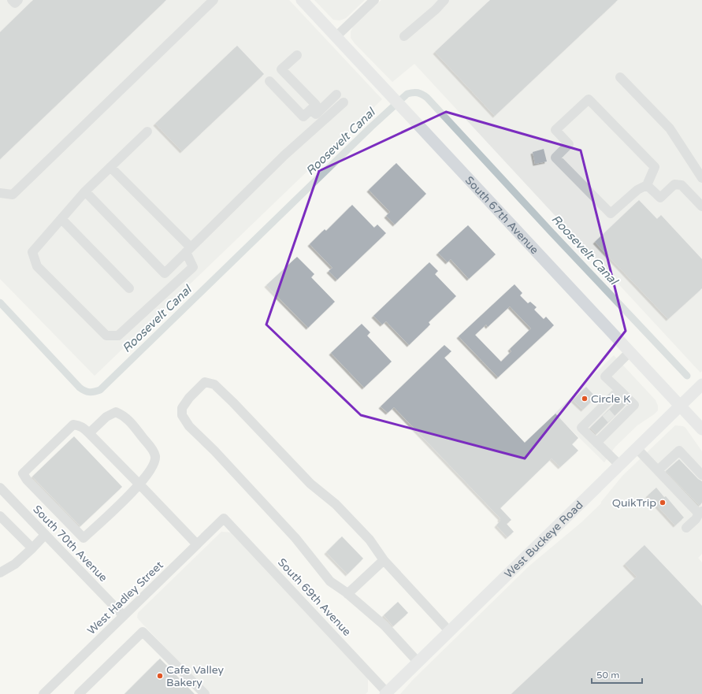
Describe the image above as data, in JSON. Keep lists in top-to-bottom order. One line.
{"streets":{"main road":["South 67th Avenue","West Buckeye Road"],"street":["South 70th Avenue","South 69th Avenue","West Hadley Street"]},"crossings":[["South 67th Avenue","West Buckeye Road"],["West Buckeye Road","South 69th Avenue"],["South 70th Avenue","West Hadley Street"],["South 69th Avenue","West Hadley Street"]],"water":["Roosevelt Canal"],"places":["Circle K","QuikTrip","Cafe Valley Bakery"],"scale_bar":"50 m"}
